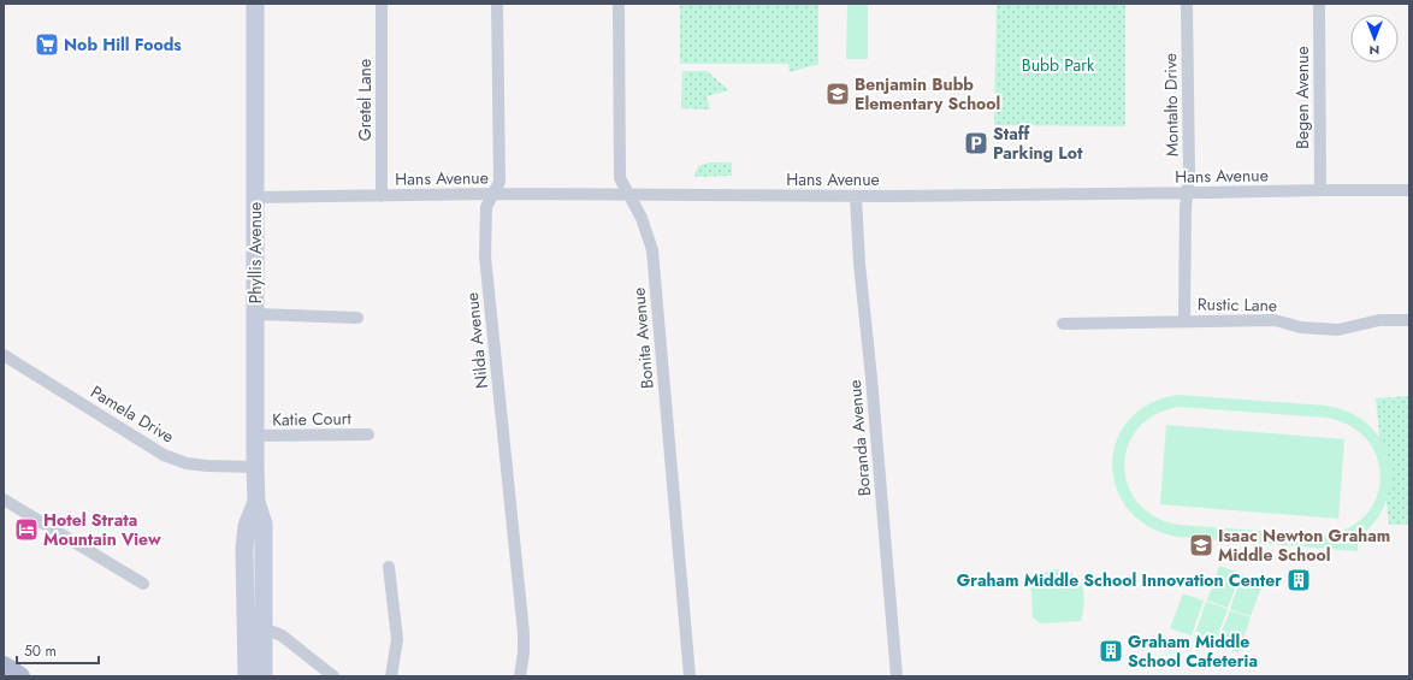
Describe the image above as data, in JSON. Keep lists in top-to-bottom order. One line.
{"streets":{"street":["Begen Avenue","Gretel Lane","Montalto Drive","Hans Avenue","Phyllis Avenue","Rustic Lane","Bonita Avenue","Nilda Avenue","Pamela Drive","Katie Court","Boranda Avenue"]},"crossings":[["Begen Avenue","Hans Avenue"],["Gretel Lane","Hans Avenue"],["Montalto Drive","Hans Avenue"],["Montalto Drive","Rustic Lane"],["Hans Avenue","Phyllis Avenue"],["Hans Avenue","Bonita Avenue"],["Hans Avenue","Nilda Avenue"],["Hans Avenue","Boranda Avenue"],["Phyllis Avenue","Pamela Drive"],["Phyllis Avenue","Katie Court"]],"parks":["Bubb Park"],"places":{"supermarket":["Nob Hill Foods"],"school or university":["Benjamin Bubb Elementary School","Isaac Newton Graham Middle School"],"parking":["Staff Parking Lot"],"hotel":["Hotel Strata Mountain View"],"building":["Graham Middle School Innovation Center","Graham Middle School Cafeteria"]},"scale_bar":"50 m","north":"bottom"}
